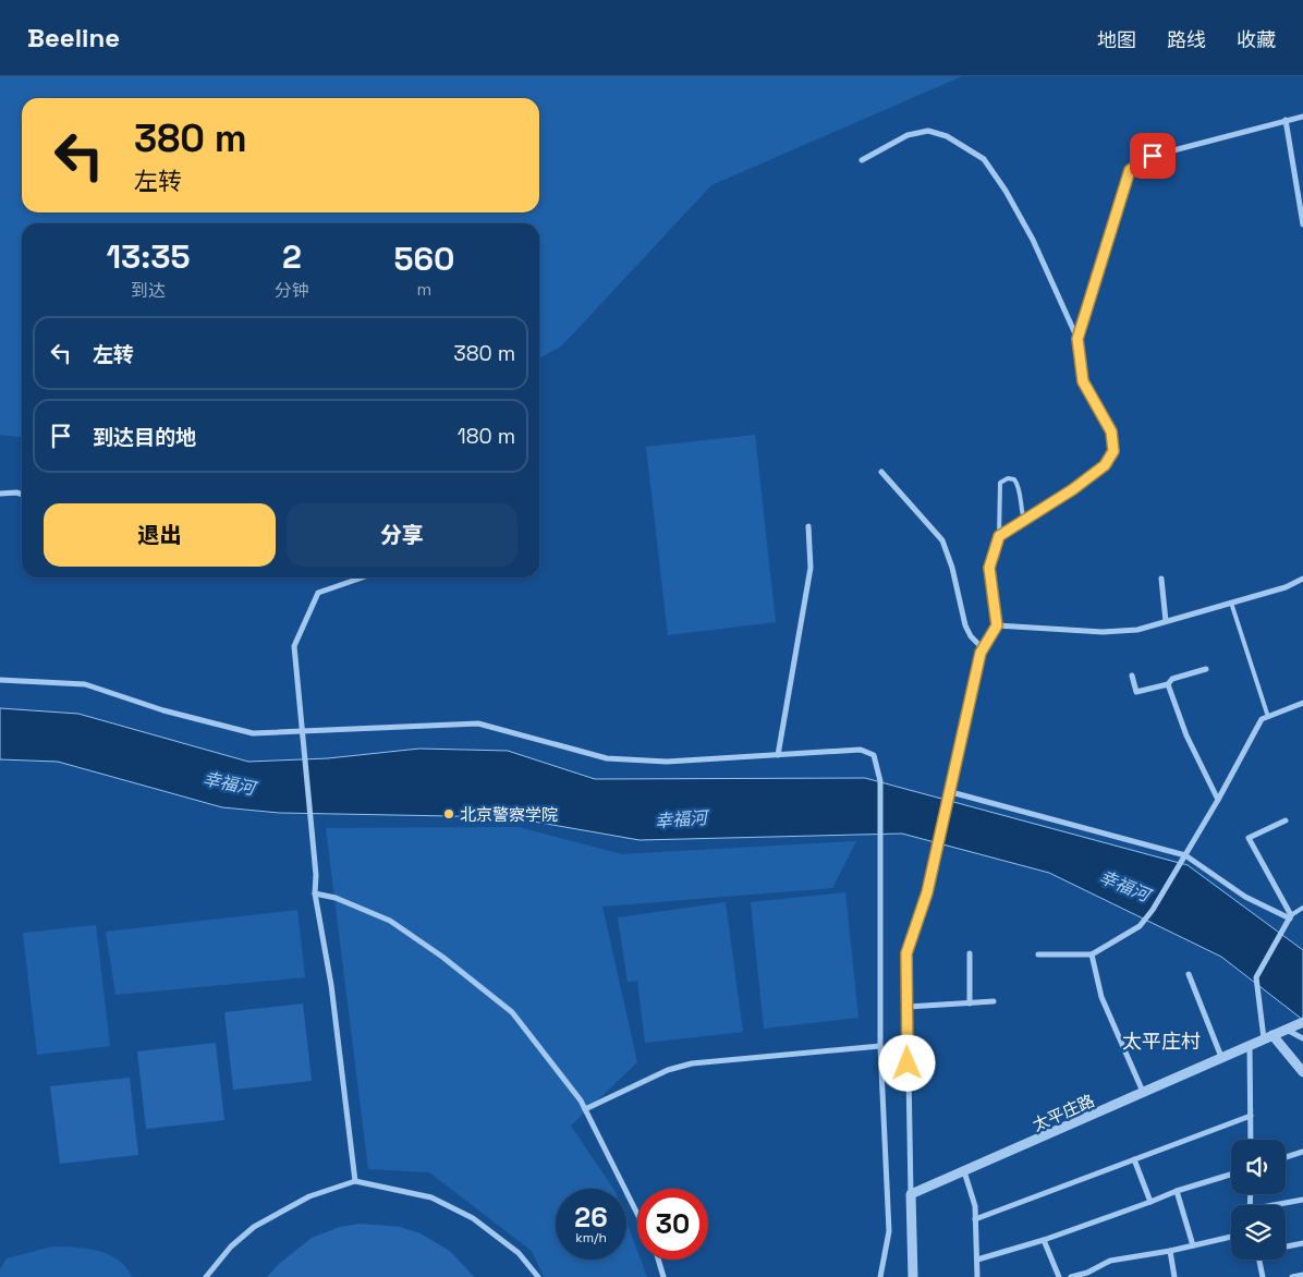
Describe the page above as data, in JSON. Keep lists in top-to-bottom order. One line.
{"streets":{"street":["太平庄路"]},"districts":["太平庄村"],"water":["幸福河"],"places":["北京警察学院"],"page":{"header":"Beeline","nav":["地图","路线","收藏"],"turn":["380 m","左转"],"eta":["13:35","到达","2","分钟","560","m"],"list":[{"name":"左转","value":"380 m"},{"name":"到达目的地","value":"180 m"}],"buttons":["退出","分享"],"speed":"26 km/h","limit":"30"}}
